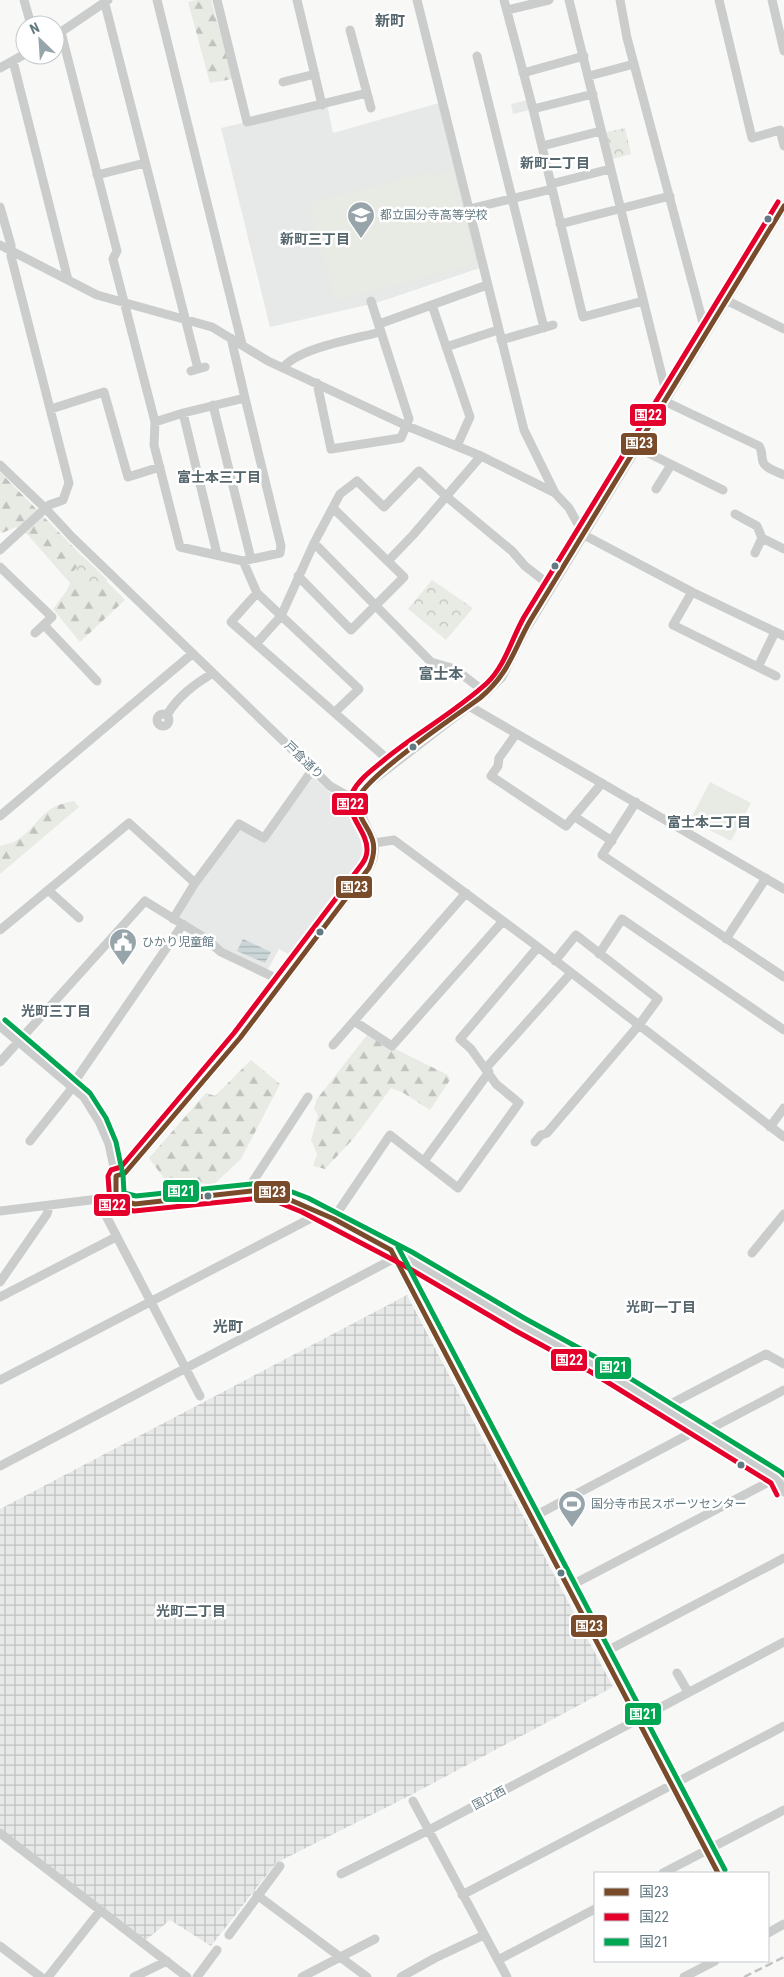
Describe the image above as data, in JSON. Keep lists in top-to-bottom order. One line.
{"streets":{"street":["戸倉通り","国立西"]},"districts":["新町","新町二丁目","新町三丁目","富士本三丁目","富士本","富士本二丁目","光町三丁目","光町一丁目","光町","光町二丁目"],"places":{"school or university":["都立国分寺高等学校"],"public building":["ひかり児童館"],"sports":["国分寺市民スポーツセンター"]},"lines":["transit line 国22","transit line 国23","transit line 国21"],"legend":["国23","国22","国21"],"north":"top left"}
